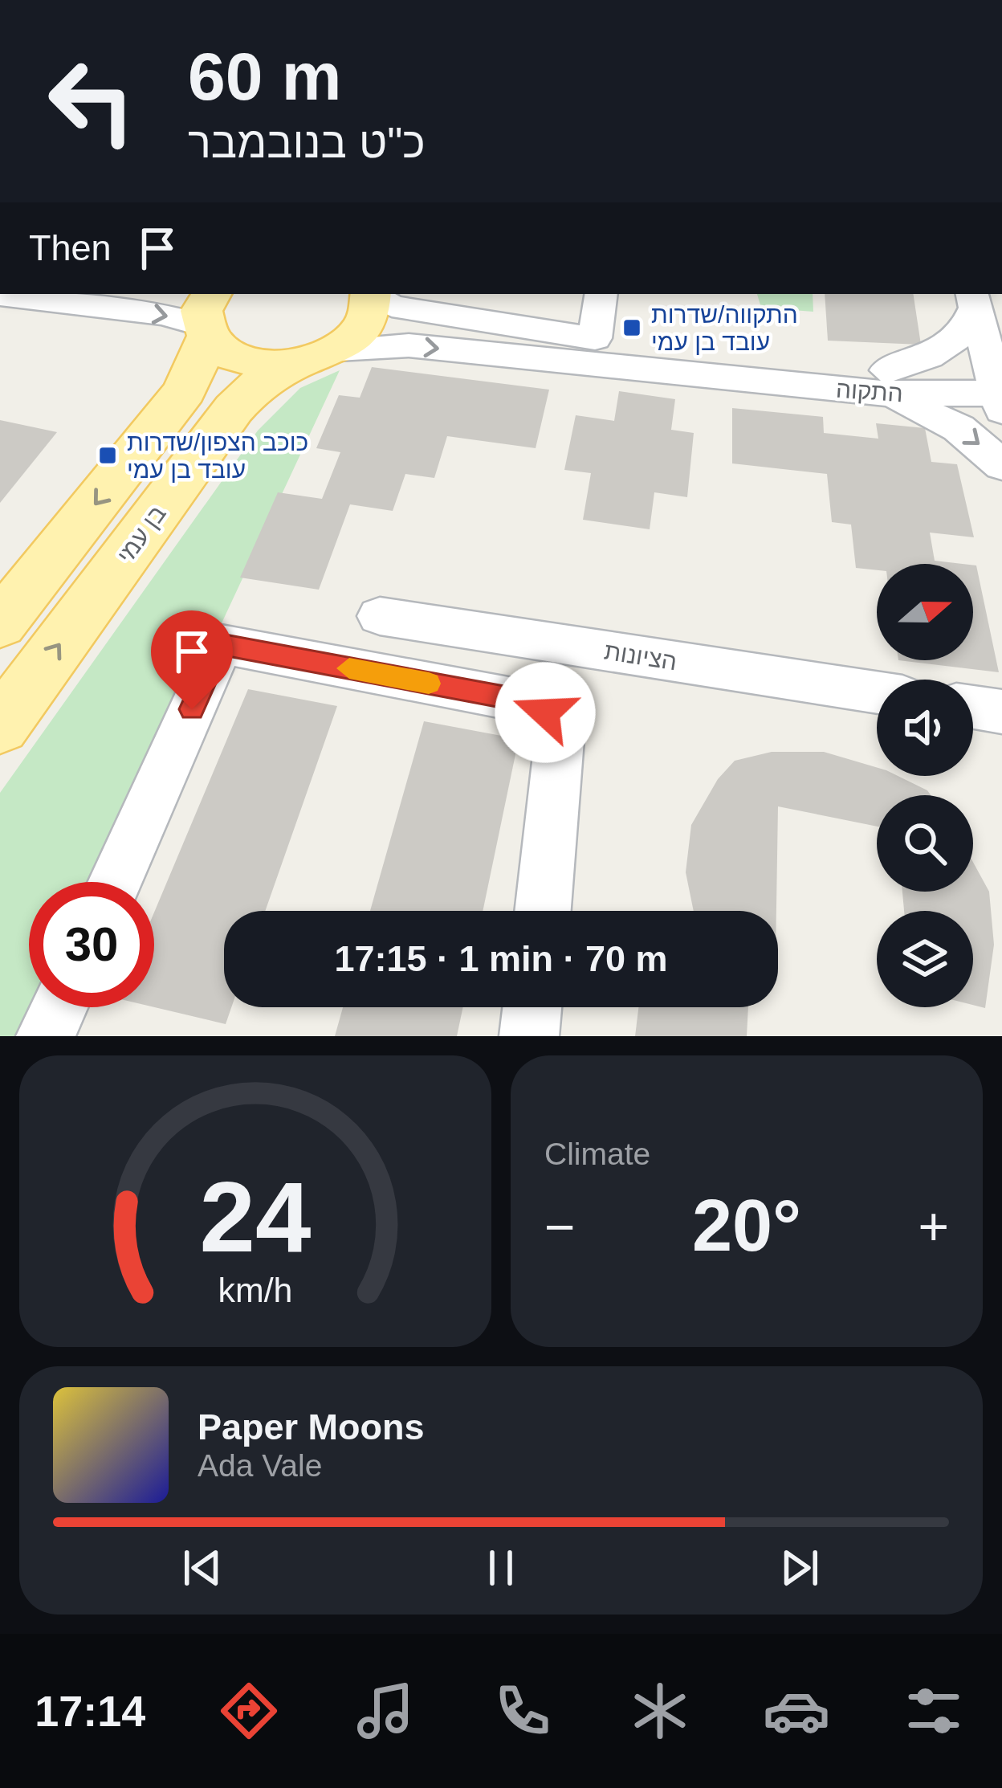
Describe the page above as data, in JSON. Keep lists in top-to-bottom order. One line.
{"streets":{"main road":["בן עמי"],"street":["התקוה","הציונות"]},"crossings":[["התקוה","בן עמי"]],"places":{"transit":["התקווה/שדרות עובד בן עמי","כוכב הצפון/שדרות עובד בן עמי"]},"north":"right","page":{"turn":["60 m","כ\"ט בנובמבר"],"then":"Then","limit":"30","trip":"17:15 · 1 min · 70 m","tile":"Climate","heat":["−","20°","+"],"song":["Paper Moons","Ada Vale"],"tabs":"17:14","gauge":["24","km/h"]}}
